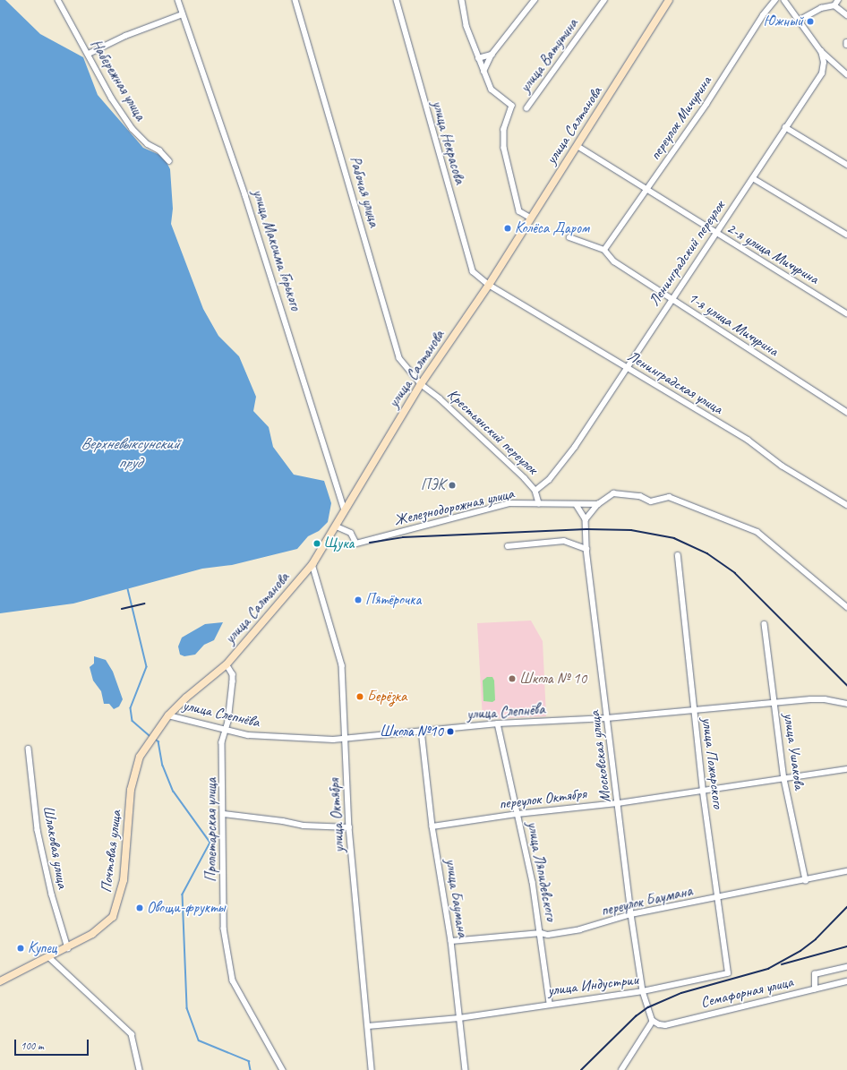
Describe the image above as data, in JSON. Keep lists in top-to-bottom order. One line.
{"streets":{"main road":["улица Салтанова","Почтовая улица"],"street":["улица Ватутина","Набережная улица","переулок Мичурина","улица Некрасова","Рабочая улица","улица Максима Горького","Ленинградский переулок","2-я улица Мичурина","1-я улица Мичурина","Ленинградская улица","Крестьянский переулок","Железнодорожная улица","улица Слепнёва","улица Ушакова","Московская улица","улица Пожарского","переулок Октября","улица Октября","Пролетарская улица","Шлаковая улица","улица Ляпидевского","улица Баумана","переулок Баумана","улица Индустрии","Семафорная улица"]},"crossings":[["переулок Мичурина","2-я улица Мичурина"],["переулок Мичурина","1-я улица Мичурина"],["улица Салтанова","улица Некрасова"],["улица Салтанова","Рабочая улица"],["улица Салтанова","улица Максима Горького"],["улица Салтанова","2-я улица Мичурина"],["улица Салтанова","Ленинградская улица"],["улица Салтанова","Крестьянский переулок"],["улица Салтанова","Железнодорожная улица"],["улица Салтанова","улица Слепнёва"],["улица Салтанова","улица Октября"],["улица Салтанова","Пролетарская улица"],["улица Салтанова","Почтовая улица"],["улица Некрасова","Ленинградская улица"],["Рабочая улица","Крестьянский переулок"],["Ленинградский переулок","2-я улица Мичурина"],["Ленинградский переулок","1-я улица Мичурина"],["Ленинградский переулок","Ленинградская улица"],["Ленинградский переулок","Крестьянский переулок"],["Крестьянский переулок","Железнодорожная улица"],["улица Слепнёва","улица Ушакова"],["улица Слепнёва","Московская улица"],["улица Слепнёва","улица Пожарского"],["улица Слепнёва","улица Октября"],["улица Слепнёва","Пролетарская улица"],["улица Слепнёва","улица Ляпидевского"],["улица Слепнёва","улица Баумана"],["улица Ушакова","переулок Октября"],["улица Ушакова","переулок Баумана"],["Московская улица","переулок Октября"],["Московская улица","переулок Баумана"],["Московская улица","улица Индустрии"],["улица Пожарского","переулок Октября"],["улица Пожарского","переулок Баумана"],["улица Пожарского","улица Индустрии"],["переулок Октября","улица Ляпидевского"],["переулок Октября","улица Баумана"],["улица Октября","улица Индустрии"],["Шлаковая улица","Почтовая улица"],["улица Ляпидевского","переулок Баумана"],["улица Ляпидевского","улица Индустрии"],["улица Баумана","переулок Баумана"],["улица Баумана","улица Индустрии"]],"water":["Верхневыксунский пруд"],"places":["Южный","Колёса Даром","ПЭК","Щука","Пятёрочка","Школа № 10","Берёзка","Школа №10","Овощи-фрукты","Купец"],"scale_bar":"100 m"}
